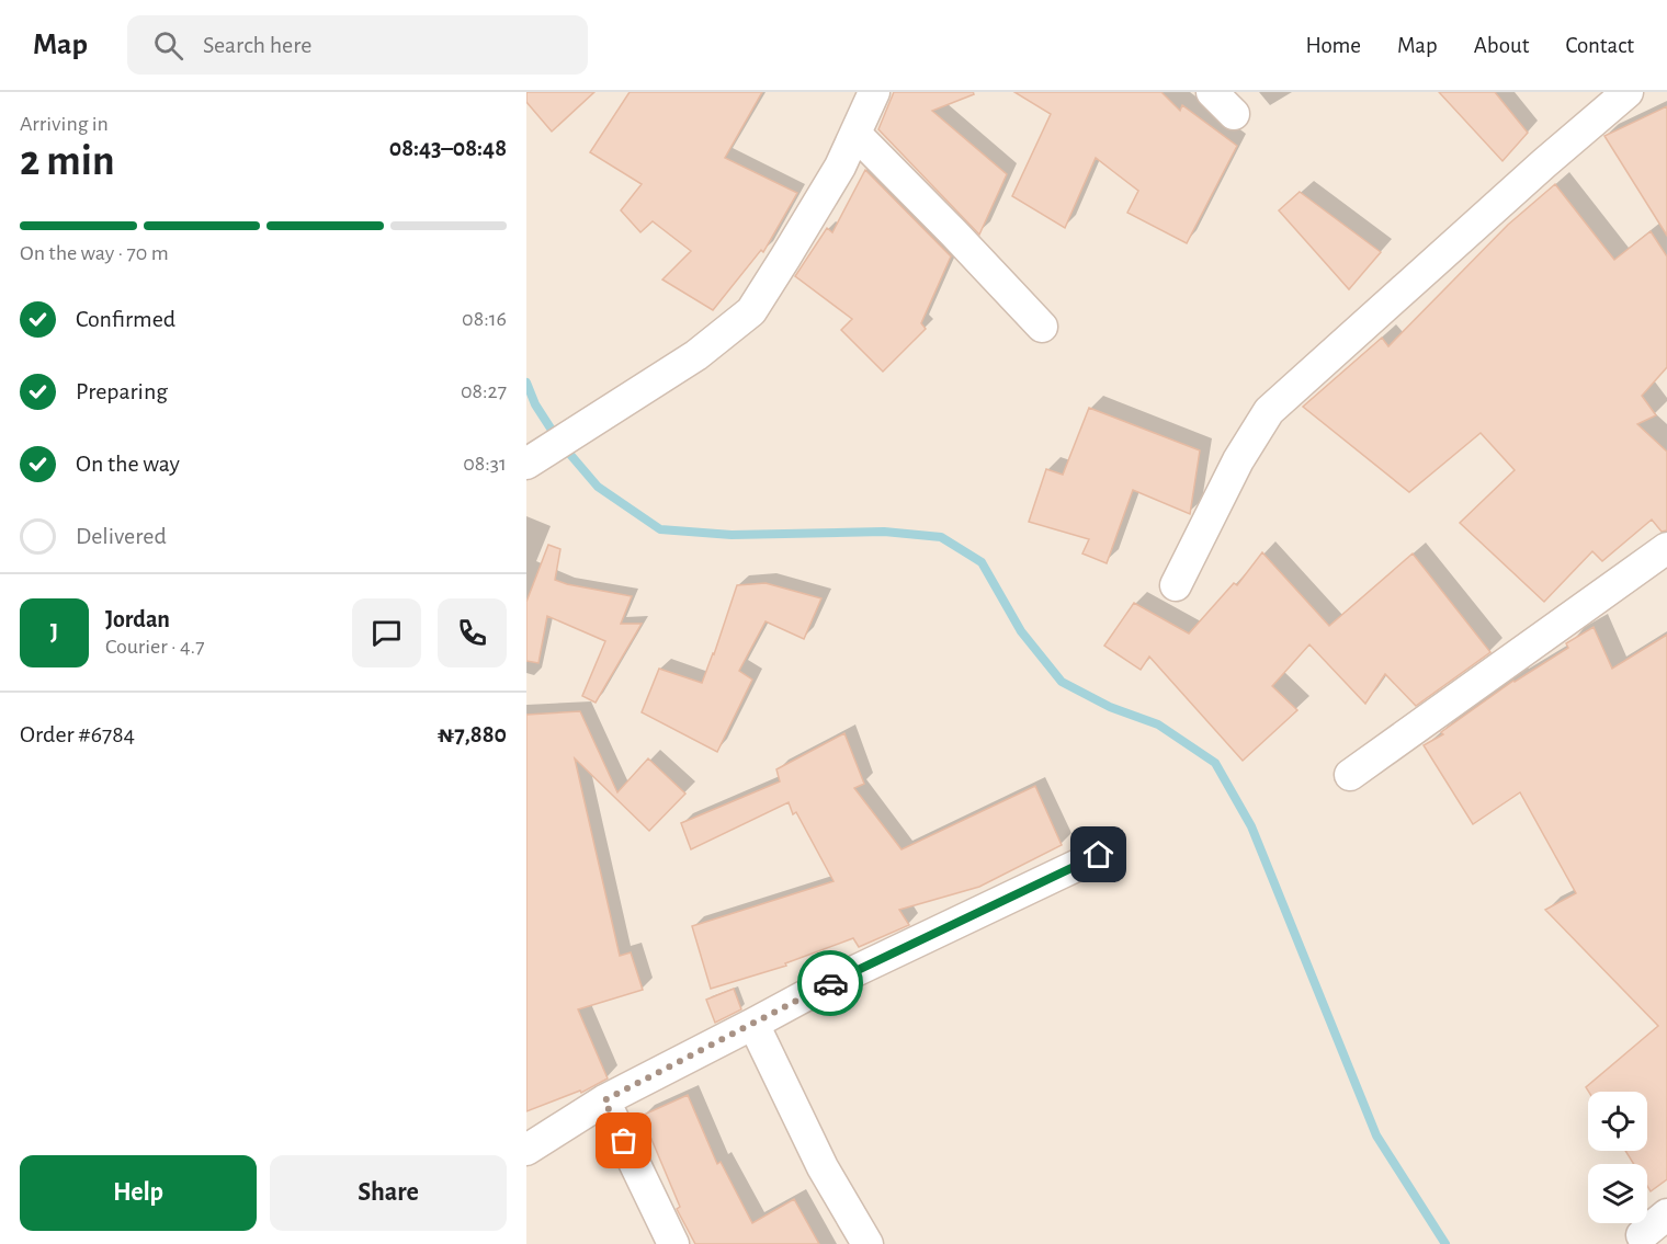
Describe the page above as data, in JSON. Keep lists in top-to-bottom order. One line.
{"page":{"header":"Map","search":"Search here","nav":["Home","Map","About","Contact"],"heading":["2 min","Arriving in","08:43–08:48"],"panel":["Jordan","Courier · 4.7","Order #6784","₦7,880"],"bar":"On the way · 70 m","list":[["Confirmed","08:16"],["Preparing","08:27"],["On the way","08:31"],"Delivered"],"round":"J","buttons":["Help","Share"]}}
